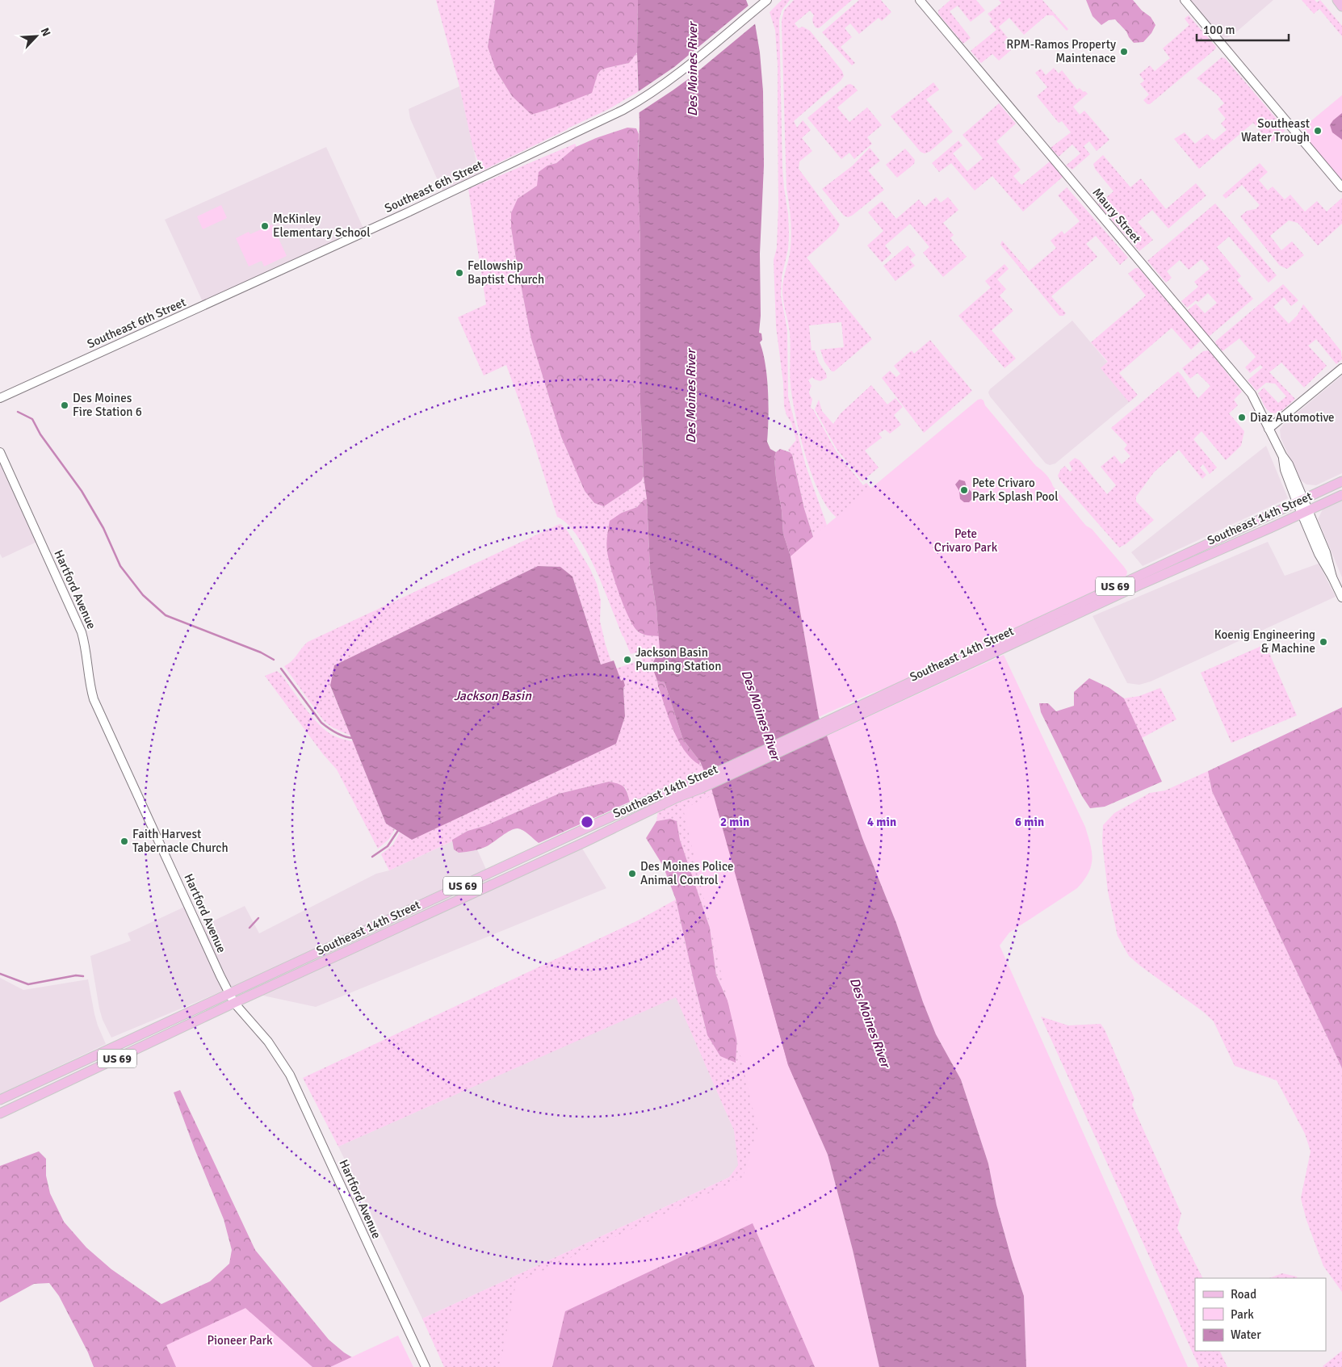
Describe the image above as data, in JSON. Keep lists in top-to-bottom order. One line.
{"streets":{"main road":["Southeast 6th Street","Maury Street","Southeast 14th Street","US 69","Hartford Avenue"]},"crossings":[["Maury Street","Southeast 14th Street"],["Southeast 14th Street","Hartford Avenue"]],"water":["Des Moines River","Jackson Basin"],"parks":["Pete Crivaro Park","Pioneer Park"],"places":["RPM-Ramos Property Maintenace","Southeast Water Trough","McKinley Elementary School","Fellowship Baptist Church","Des Moines Fire Station 6","Diaz Automotive","Pete Crivaro Park Splash Pool","Koenig Engineering & Machine","Jackson Basin Pumping Station","Faith Harvest Tabernacle Church","Des Moines Police Animal Control"],"legend":["Road","Park","Water"],"scale_bar":"100 m","north":"top right","rings":["2 min","4 min","6 min"]}
